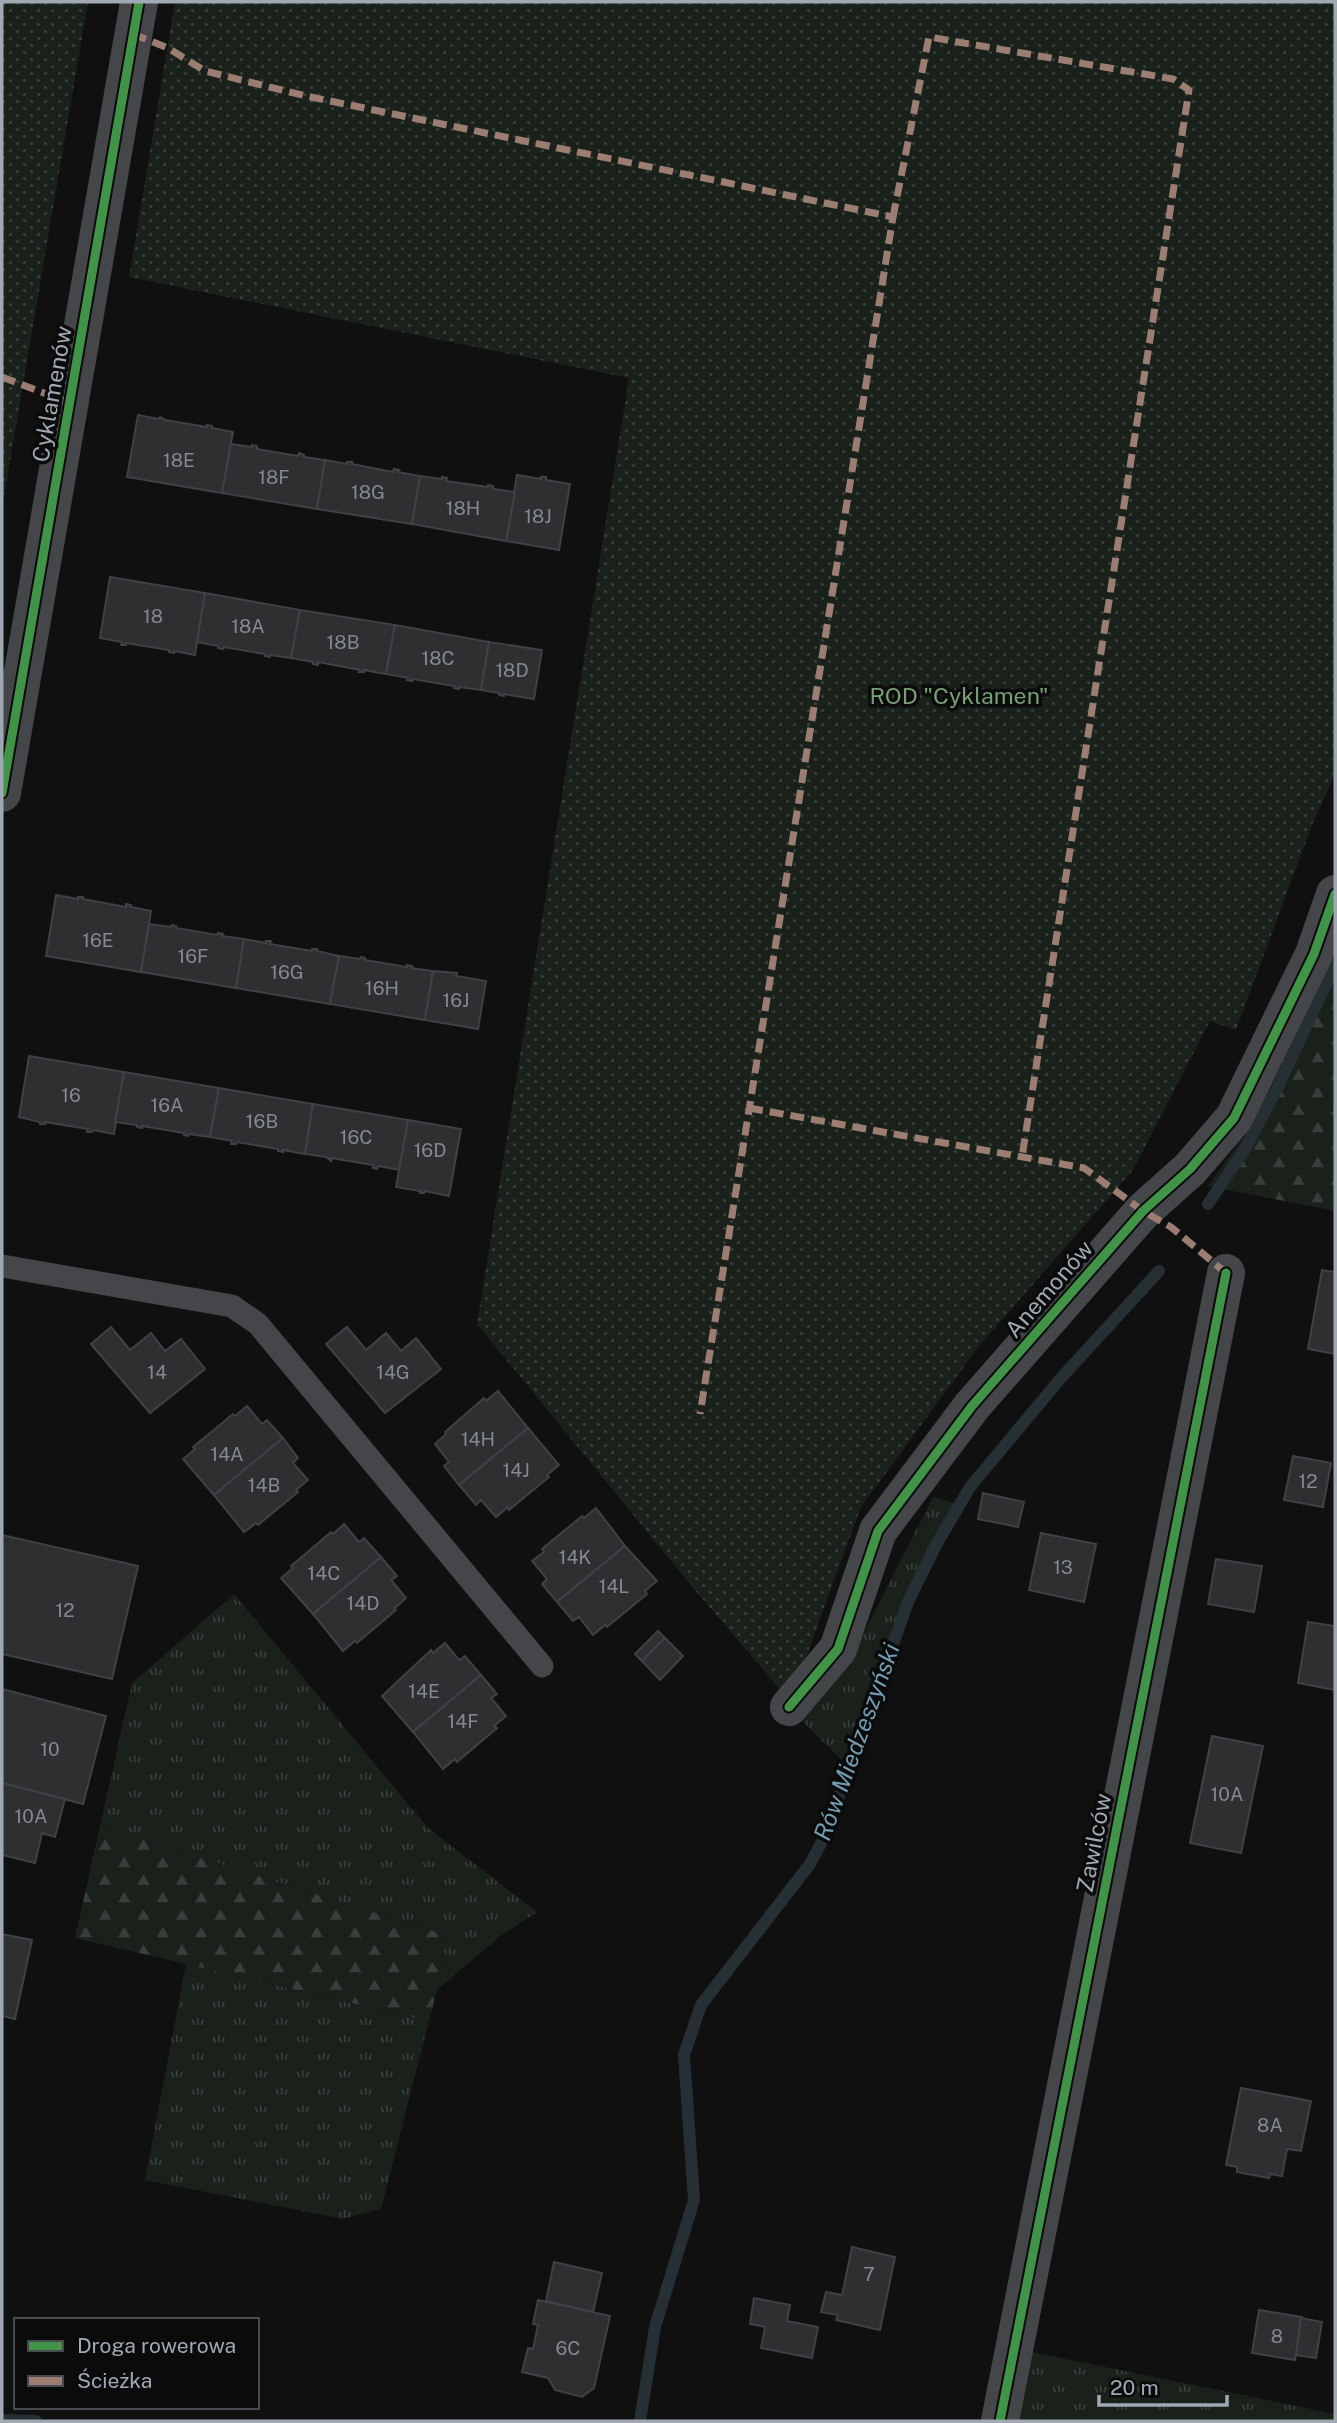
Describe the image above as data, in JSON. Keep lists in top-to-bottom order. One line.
{"streets":{"street":["Cyklamenów","Anemonów","Zawilców"]},"water":["Rów Miedzeszyński"],"parks":["ROD \"Cyklamen\""],"house_numbers":["18E","18F","18G","18H","18J","18","18A","18B","18C","18D","16E","16F","16G","16H","16J","16","16A","16B","16C","16D","14","14G","14H","14A","14J","12","14B","14K","13","14C","14L","14D","12","14E","14F","10","10A","10A","8A","7","8","6C"],"legend":["Droga rowerowa","Ścieżka"],"scale_bar":"20 m"}
